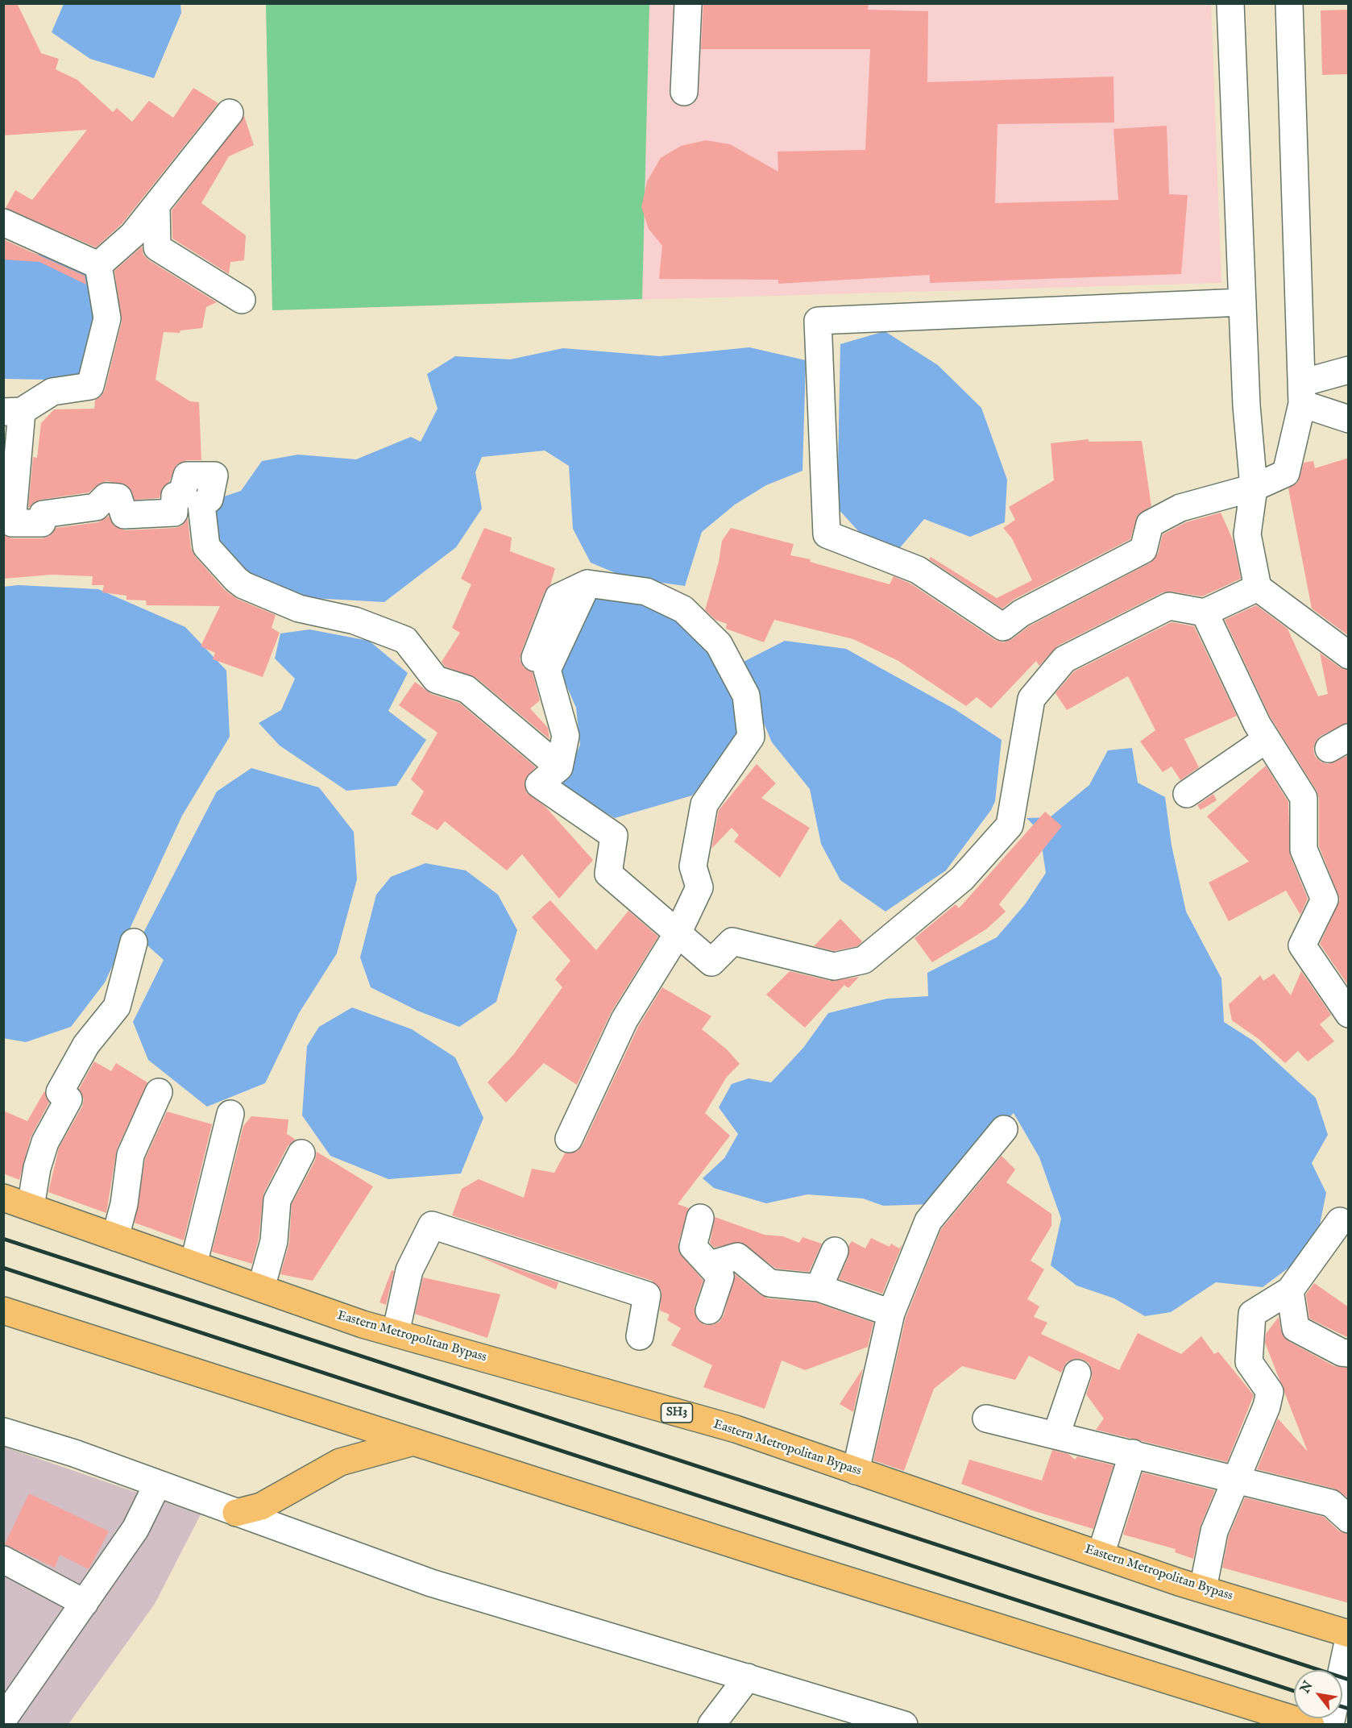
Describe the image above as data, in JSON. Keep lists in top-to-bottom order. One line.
{"streets":{"main road":["Eastern Metropolitan Bypass","SH3"]},"north":"top left"}
